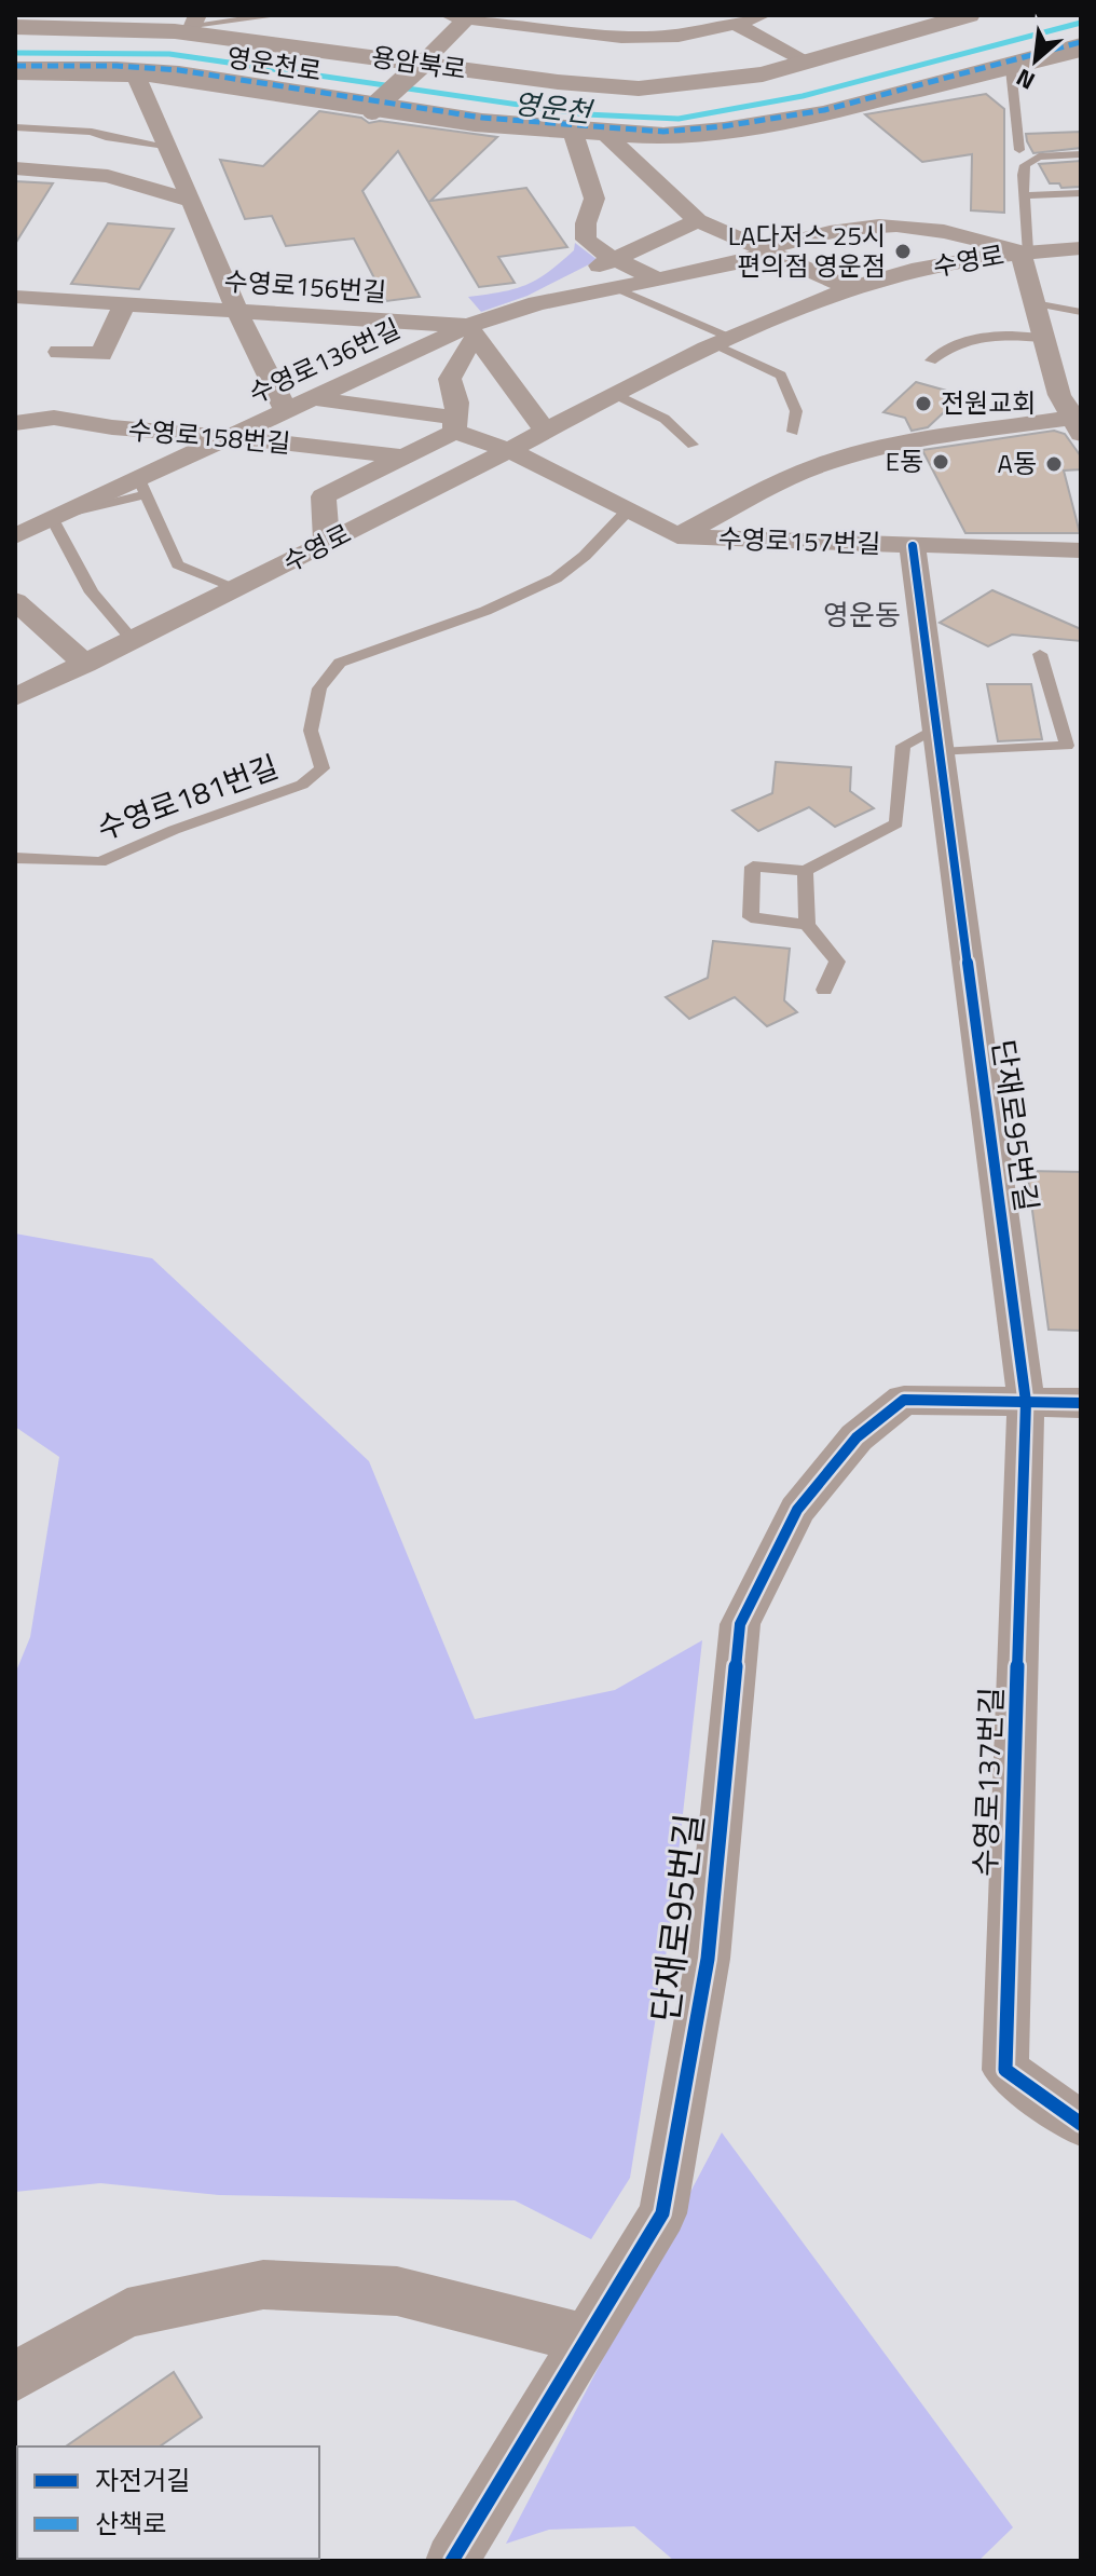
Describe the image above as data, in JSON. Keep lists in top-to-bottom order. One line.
{"streets":{"street":["용암북로","영운천로","수영로","수영로156번길","수영로136번길","수영로158번길","수영로157번길","단재로95번길","수영로137번길"],"lane":["수영로181번길"]},"crossings":[["수영로","수영로136번길"],["수영로","수영로157번길"],["수영로156번길","수영로136번길"],["수영로136번길","수영로158번길"],["수영로157번길","수영로181번길"],["수영로157번길","단재로95번길"],["단재로95번길","수영로137번길"]],"districts":["영운동"],"water":["영운천"],"places":["LA다저스 25시 편의점 영운점","전원교회","E동","A동"],"legend":["자전거길","산책로"],"north":"bottom left"}
